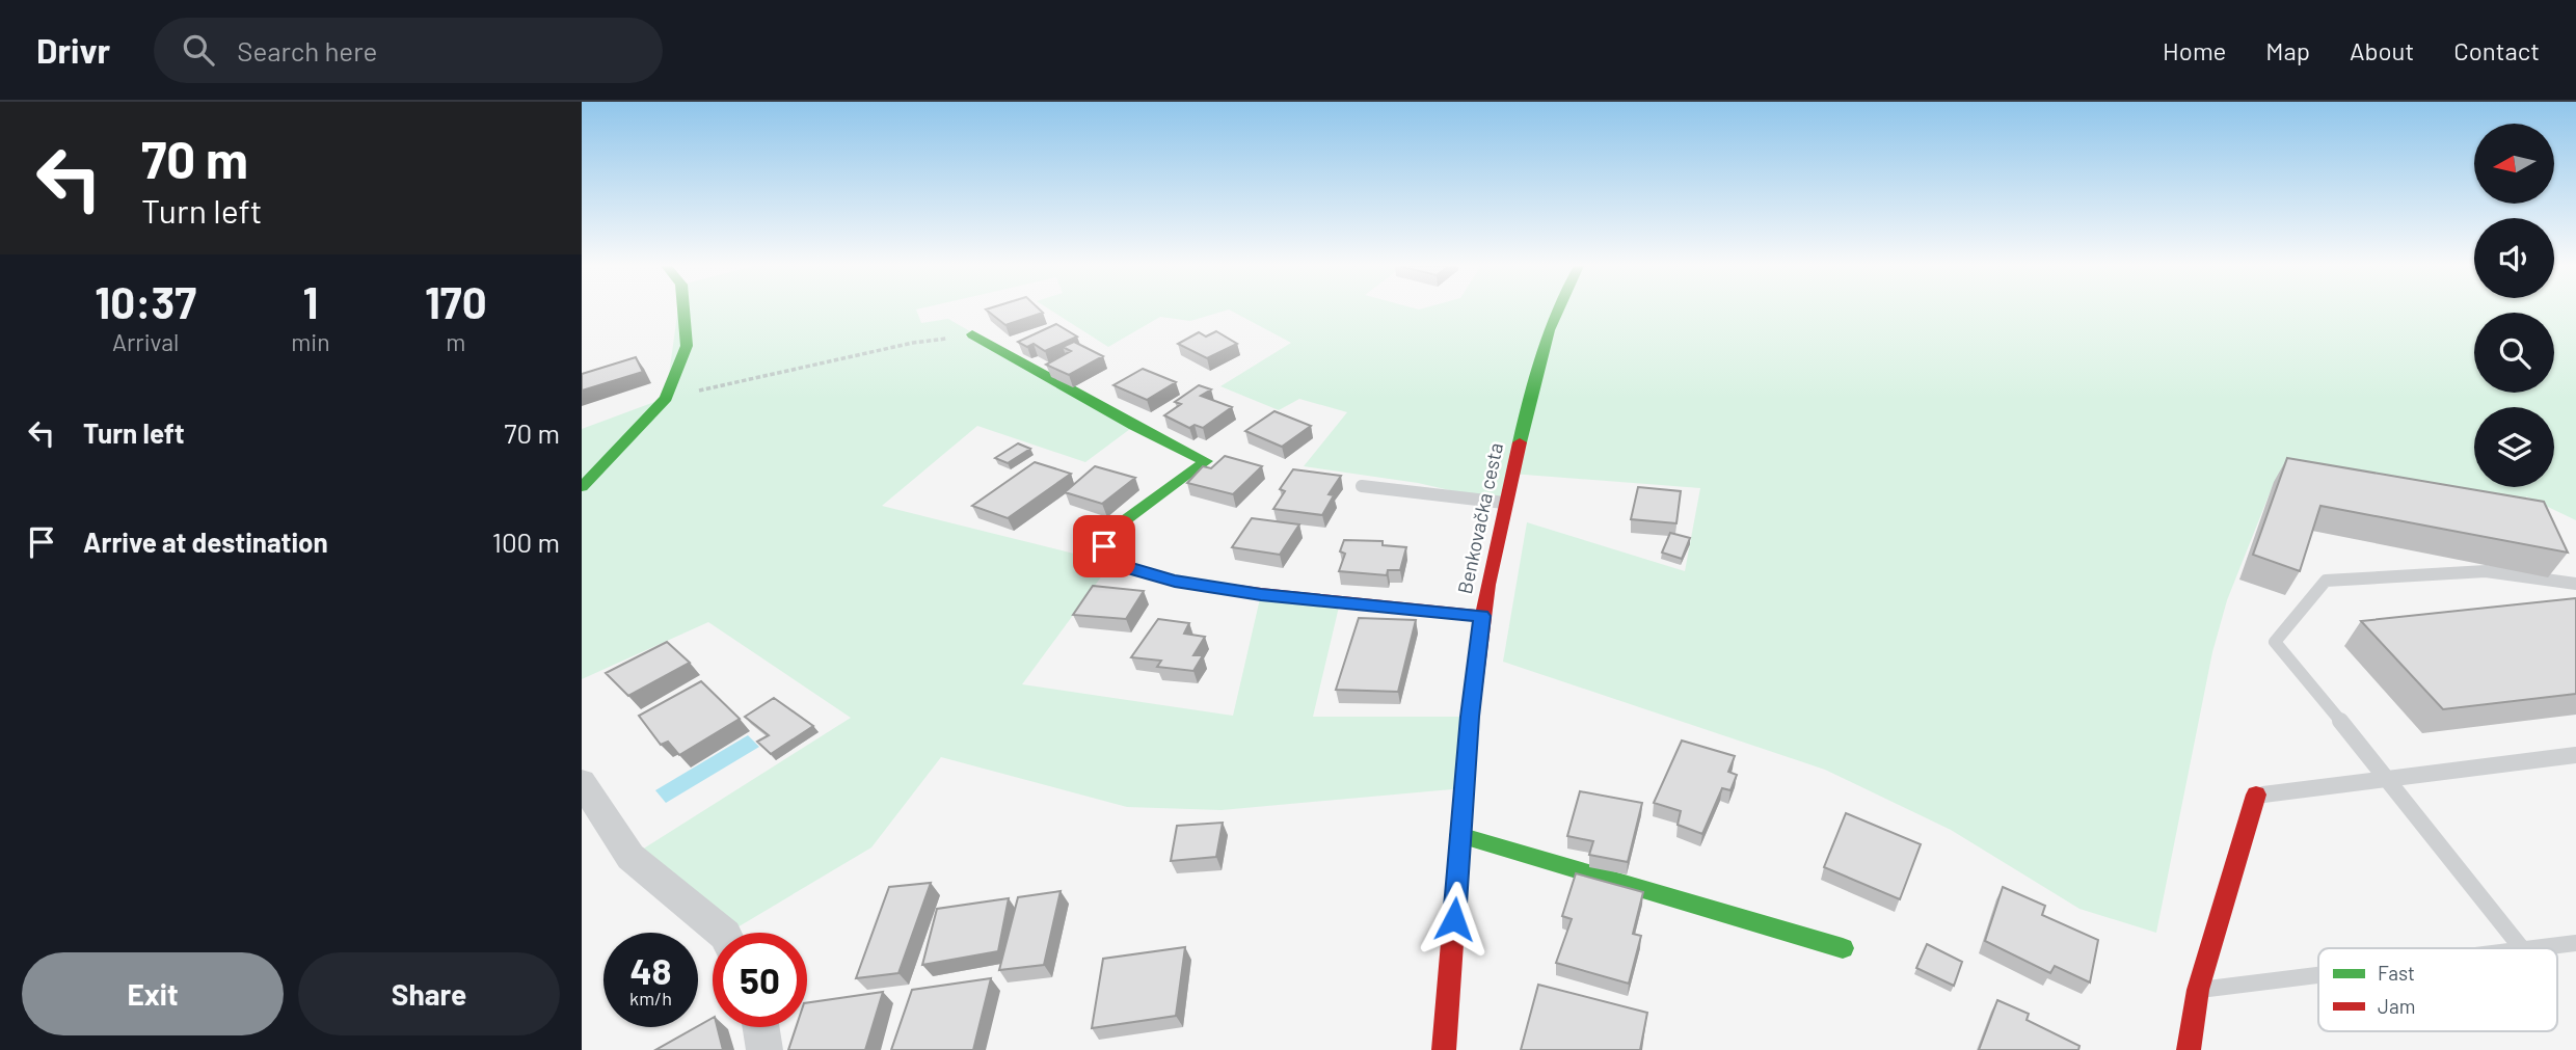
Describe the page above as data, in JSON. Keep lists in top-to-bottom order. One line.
{"streets":{"street":["Benkovačka cesta"]},"legend":["Fast","Jam"],"north":"left","page":{"header":"Drivr","search":"Search here","nav":["Home","Map","About","Contact"],"turn":["70 m","Turn left"],"eta":["10:37","Arrival","1","min","170","m"],"list":[{"name":"Turn left","value":"70 m"},{"name":"Arrive at destination","value":"100 m"}],"speed":"48 km/h","limit":"50","buttons":["Exit","Share"]}}
